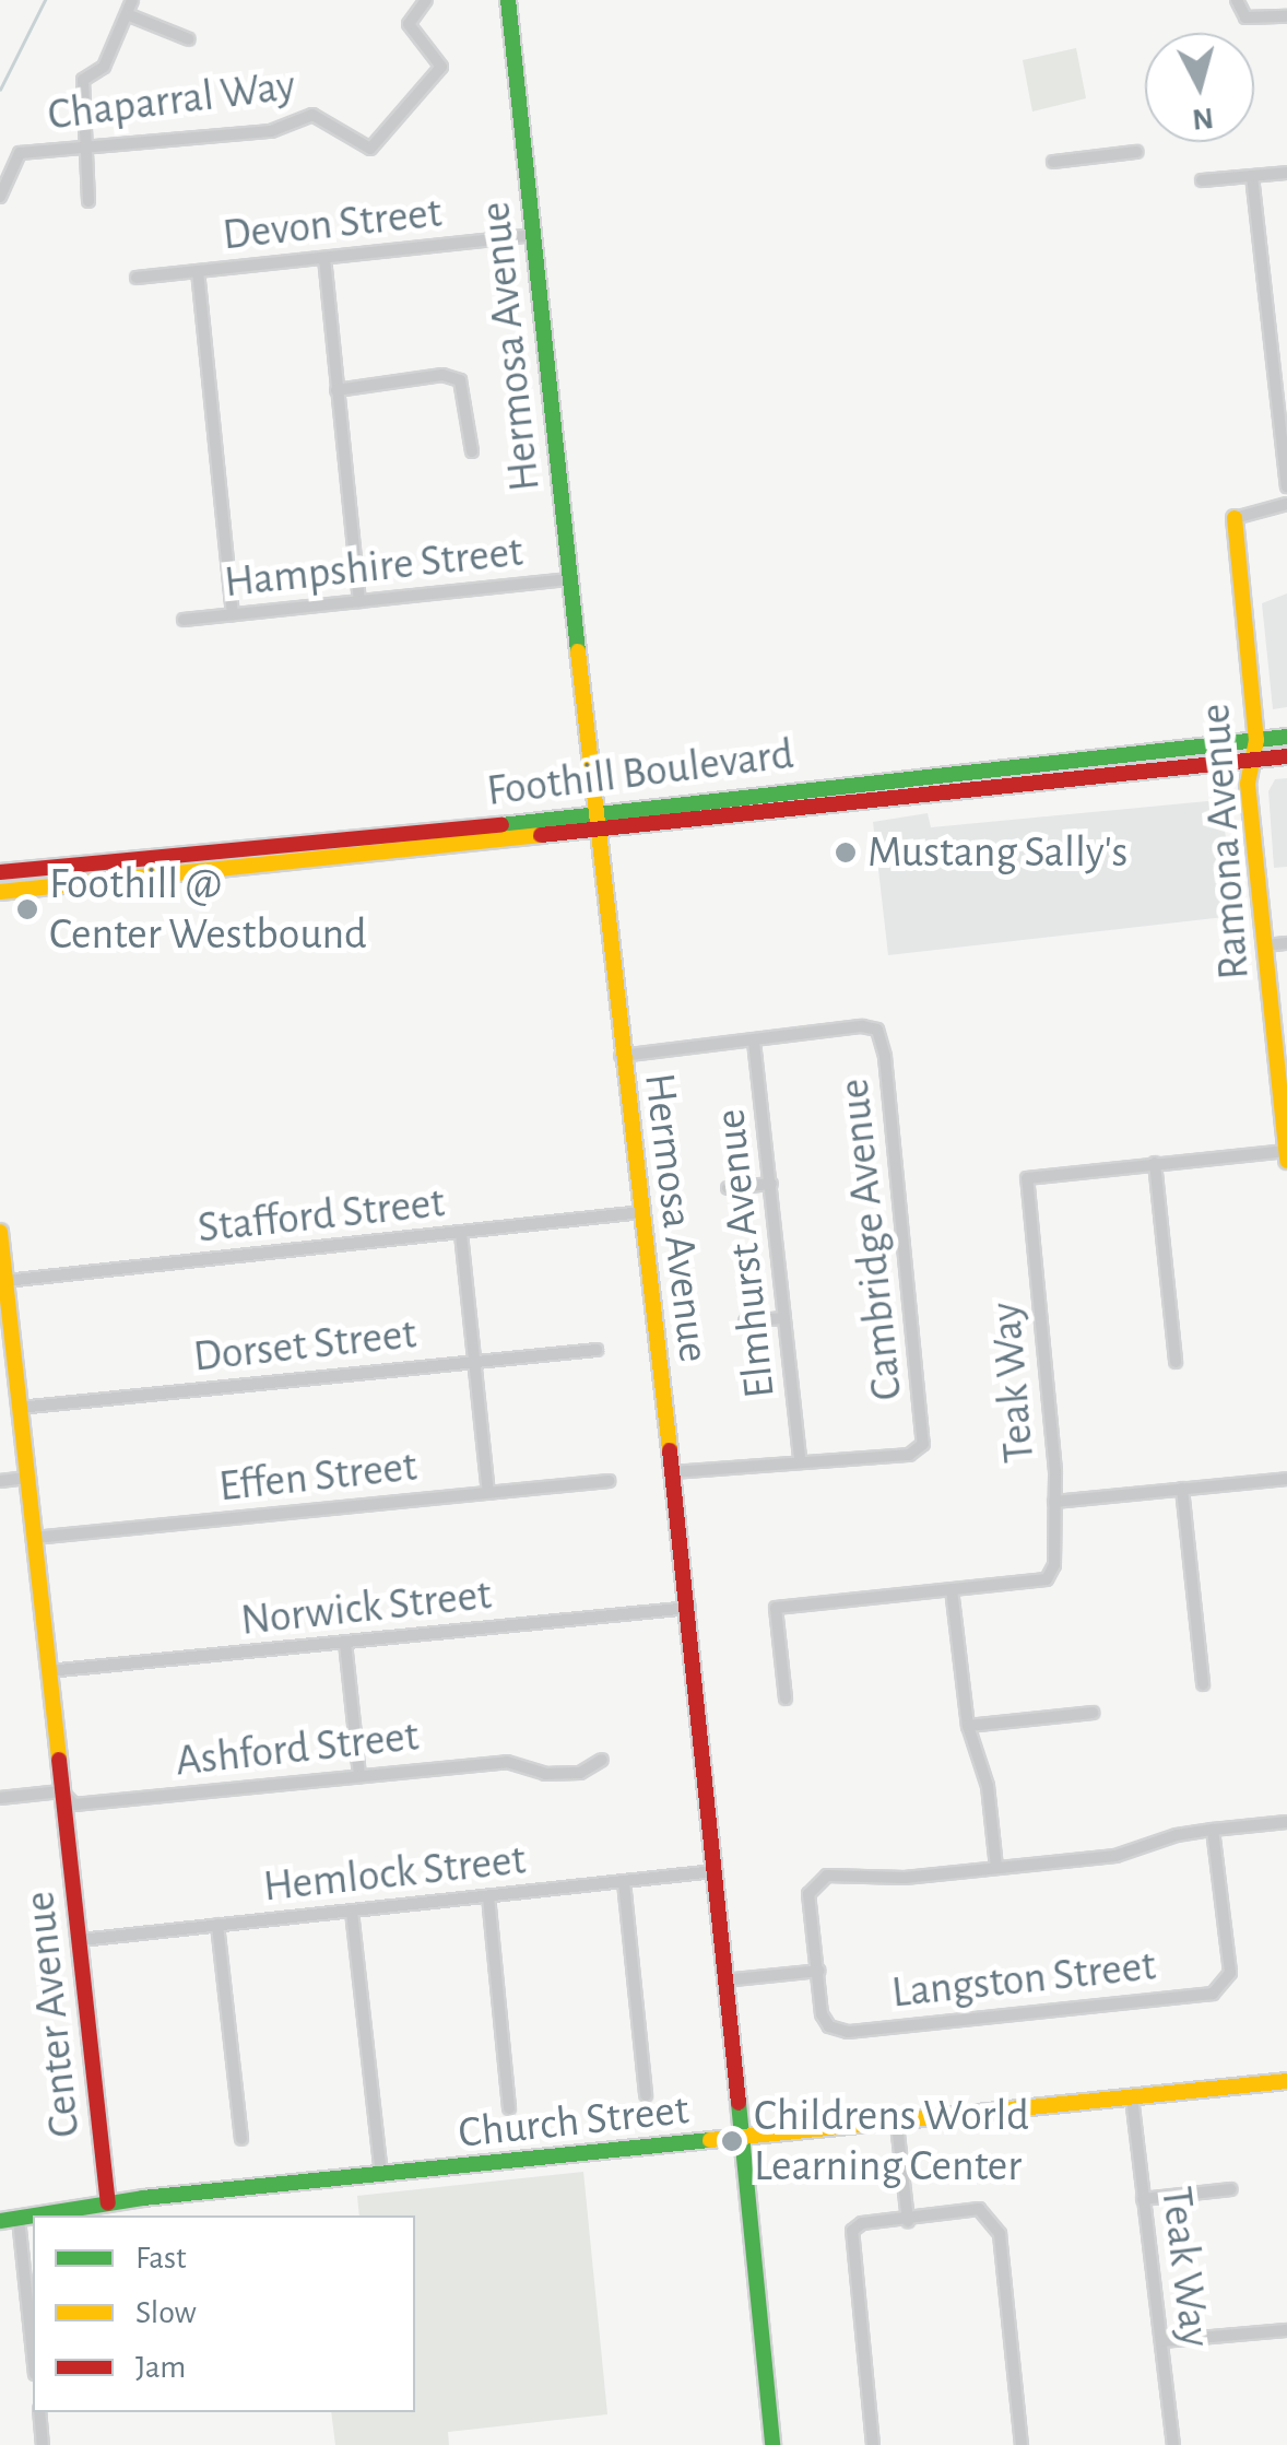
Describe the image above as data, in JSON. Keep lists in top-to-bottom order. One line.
{"streets":{"street":["Chaparral Way","Devon Street","Hermosa Avenue","Hampshire Street","Foothill Boulevard","Ramona Avenue","Stafford Street","Cambridge Avenue","Elmhurst Avenue","Dorset Street","Teak Way","Effen Street","Norwick Street","Ashford Street","Hemlock Street","Langston Street","Center Avenue","Church Street"]},"crossings":[["Devon Street","Hermosa Avenue"],["Hermosa Avenue","Hampshire Street"],["Hermosa Avenue","Foothill Boulevard"],["Hermosa Avenue","Stafford Street"],["Hermosa Avenue","Norwick Street"],["Hermosa Avenue","Hemlock Street"],["Hermosa Avenue","Church Street"],["Foothill Boulevard","Ramona Avenue"],["Stafford Street","Center Avenue"],["Cambridge Avenue","Elmhurst Avenue"],["Dorset Street","Center Avenue"],["Teak Way","Church Street"],["Effen Street","Center Avenue"],["Norwick Street","Center Avenue"],["Ashford Street","Center Avenue"],["Hemlock Street","Center Avenue"],["Center Avenue","Church Street"]],"places":["Mustang Sally's","Foothill @ Center Westbound","Childrens World Learning Center"],"legend":["Fast","Slow","Jam"],"north":"bottom"}
